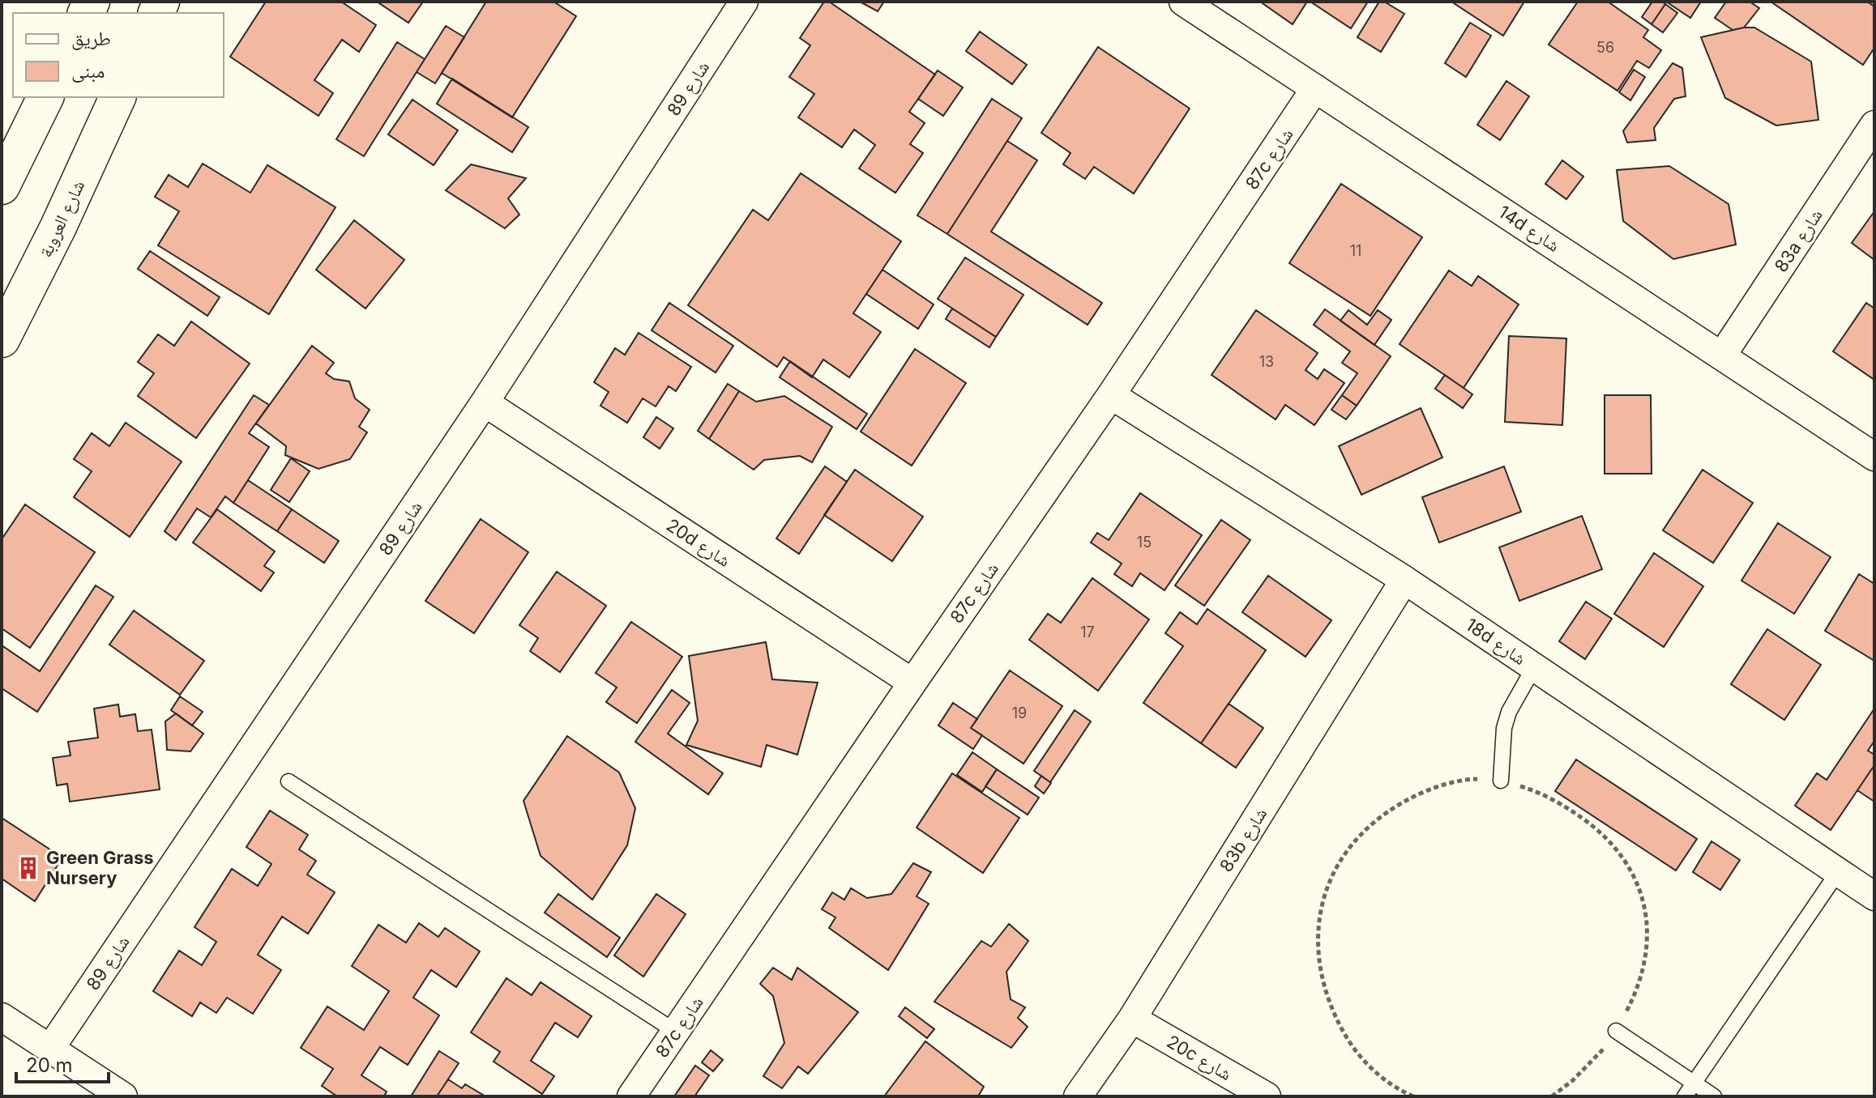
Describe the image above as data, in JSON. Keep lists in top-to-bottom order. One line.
{"streets":{"main road":["شارع العروبة"],"street":["شارع 89","87c شارع","14d شارع","83a شارع","20d شارع","18d شارع","83b شارع","20c شارع"]},"crossings":[["شارع 89","20d شارع"],["87c شارع","14d شارع"],["87c شارع","20d شارع"],["87c شارع","18d شارع"],["14d شارع","83a شارع"],["18d شارع","83b شارع"],["83b شارع","20c شارع"]],"places":{"building":["Green Grass Nursery"]},"house_numbers":["56","11","13","15","17","19"],"legend":["طريق","مبنى"],"scale_bar":"20 m"}
